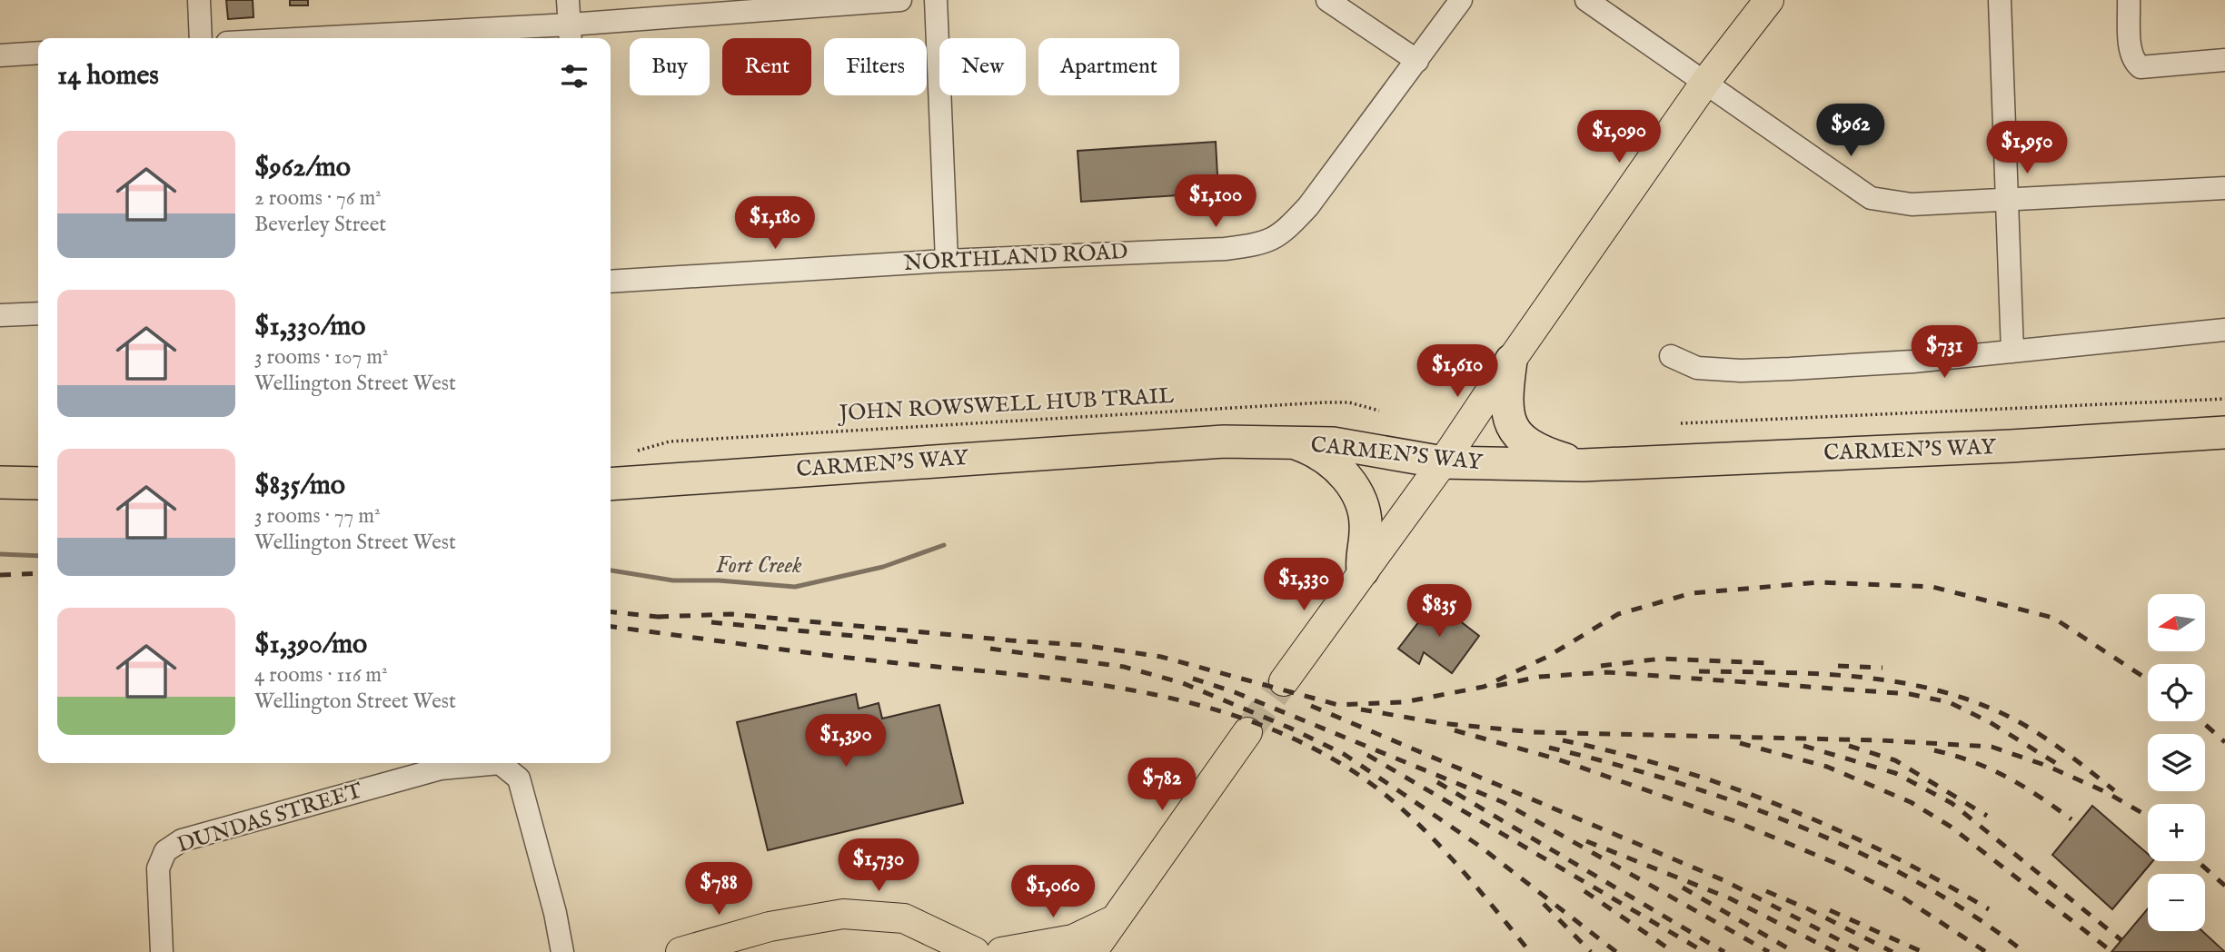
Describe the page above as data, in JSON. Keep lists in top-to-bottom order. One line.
{"streets":{"highway":["CARMEN'S WAY"],"street":["NORTHLAND ROAD","DUNDAS STREET"],"path":["JOHN ROWSWELL HUB TRAIL"]},"water":["Fort Creek"],"north":"left","page":{"chip":["Buy","Rent","Filters","New","Apartment"],"heading":"14 homes","price":["$962","$1,090","$1,950","$1,100","$1,180","$731","$1,610","$1,330","$835","$1,390","$782","$1,730","$788","$1,060"],"list":[{"name":"$962/mo","note":"2 rooms · 76 m² · Beverley Street"},{"name":"$1,330/mo","note":"3 rooms · 107 m² · Wellington Street West"},{"name":"$835/mo","note":"3 rooms · 77 m² · Wellington Street West"},{"name":"$1,390/mo","note":"4 rooms · 116 m² · Wellington Street West"}],"map_buttons":["+","−"]}}
